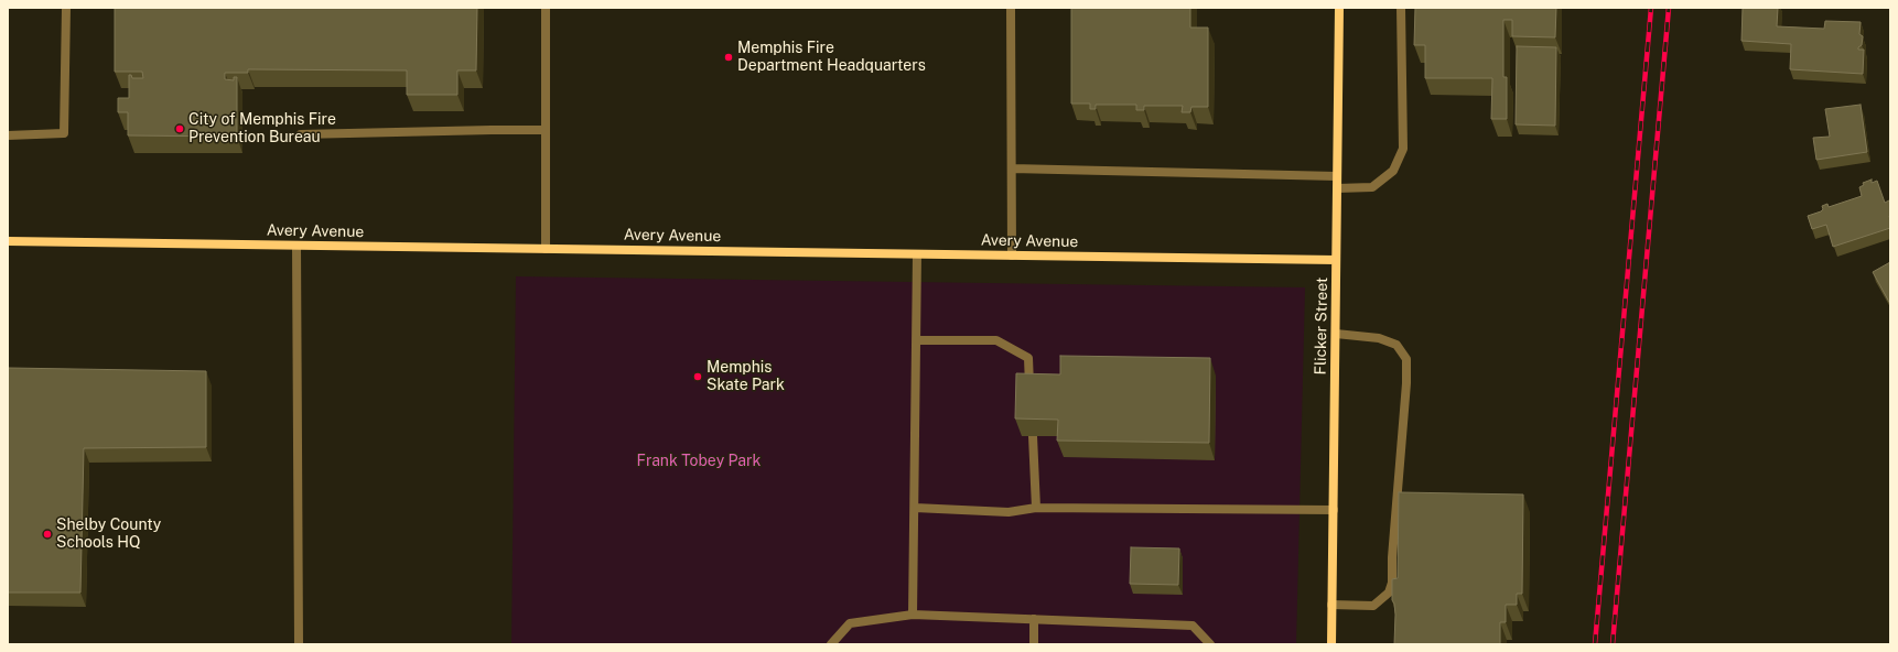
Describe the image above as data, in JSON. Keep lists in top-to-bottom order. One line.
{"streets":{"street":["Avery Avenue","Flicker Street"]},"crossings":[["Avery Avenue","Flicker Street"]],"parks":["Frank Tobey Park"],"places":["Memphis Fire Department Headquarters","City of Memphis Fire Prevention Bureau","Memphis Skate Park","Shelby County Schools HQ"]}
